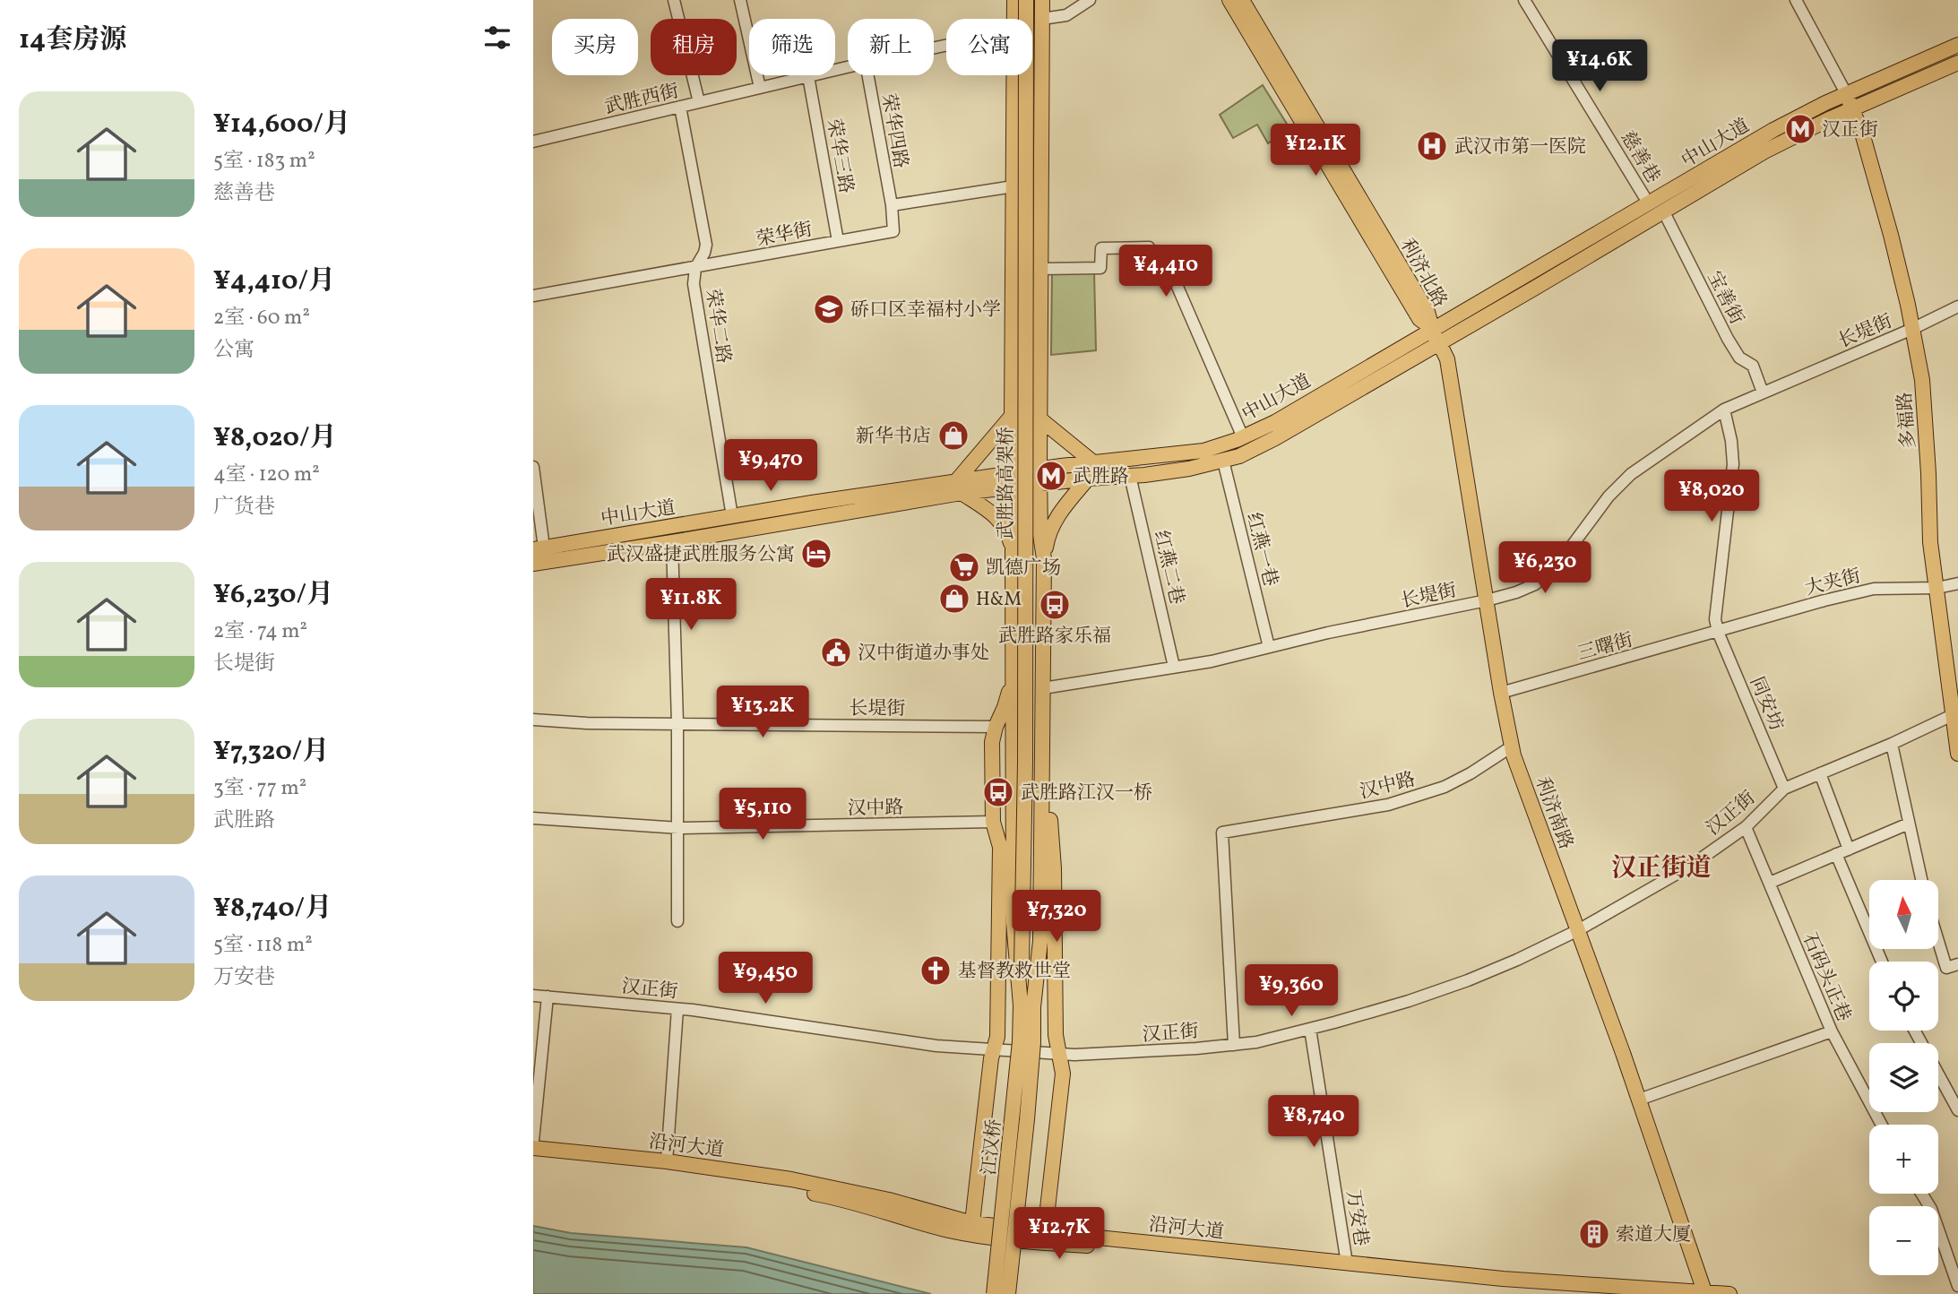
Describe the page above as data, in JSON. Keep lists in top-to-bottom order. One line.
{"streets":{"main road":["中山大道","利济北路","多福路","武胜路高架桥","利济南路","沿河大道","江汉桥"],"street":["武胜西街","荣华四路","荣华三路","慈善巷","荣华街","宝善街","荣华二路","长堤街","红燕一巷","红燕二巷","大夹街","三曙街","同安坊","汉中路","汉正街","石码头正巷","万安巷"]},"crossings":[["武胜西街","荣华三路"],["武胜西街","荣华二路"],["荣华四路","荣华街"],["中山大道","慈善巷"],["中山大道","利济北路"],["中山大道","宝善街"],["中山大道","荣华二路"],["中山大道","多福路"],["中山大道","红燕一巷"],["中山大道","红燕二巷"],["中山大道","利济南路"],["荣华三路","荣华街"],["荣华街","荣华二路"],["利济北路","利济南路"],["宝善街","长堤街"],["长堤街","多福路"],["长堤街","红燕一巷"],["长堤街","红燕二巷"],["长堤街","利济南路"],["多福路","大夹街"],["多福路","汉正街"],["大夹街","三曙街"],["大夹街","同安坊"],["三曙街","同安坊"],["三曙街","利济南路"],["同安坊","汉正街"],["汉中路","利济南路"],["汉中路","汉正街"],["利济南路","汉正街"],["利济南路","沿河大道"],["汉正街","石码头正巷"],["汉正街","万安巷"],["沿河大道","万安巷"]],"districts":["汉正街道"],"places":{"metro station":["汉正街","武胜路"],"hospital":["武汉市第一医院"],"school or university":["硚口区幸福村小学"],"shop":["新华书店","H&M"],"hotel":["武汉盛捷武胜服务公寓"],"supermarket":["凯德广场"],"bus stop":["武胜路家乐福","武胜路江汉一桥"],"public building":["汉中街道办事处"],"church":["基督教救世堂"],"building":["索道大厦"]},"north":"top","page":{"heading":"14套房源","chip":["买房","租房","筛选","新上","公寓"],"price":["¥14.6K","¥12.1K","¥4,410","¥9,470","¥8,020","¥6,230","¥11.8K","¥13.2K","¥5,110","¥7,320","¥9,450","¥9,360","¥8,740","¥12.7K"],"list":[{"name":"¥14,600/月","note":"5室 · 183 m² · 慈善巷"},{"name":"¥4,410/月","note":"2室 · 60 m² · 公寓"},{"name":"¥8,020/月","note":"4室 · 120 m² · 广货巷"},{"name":"¥6,230/月","note":"2室 · 74 m² · 长堤街"},{"name":"¥7,320/月","note":"3室 · 77 m² · 武胜路"},{"name":"¥8,740/月","note":"5室 · 118 m² · 万安巷"}],"map_buttons":["+","−"]}}
